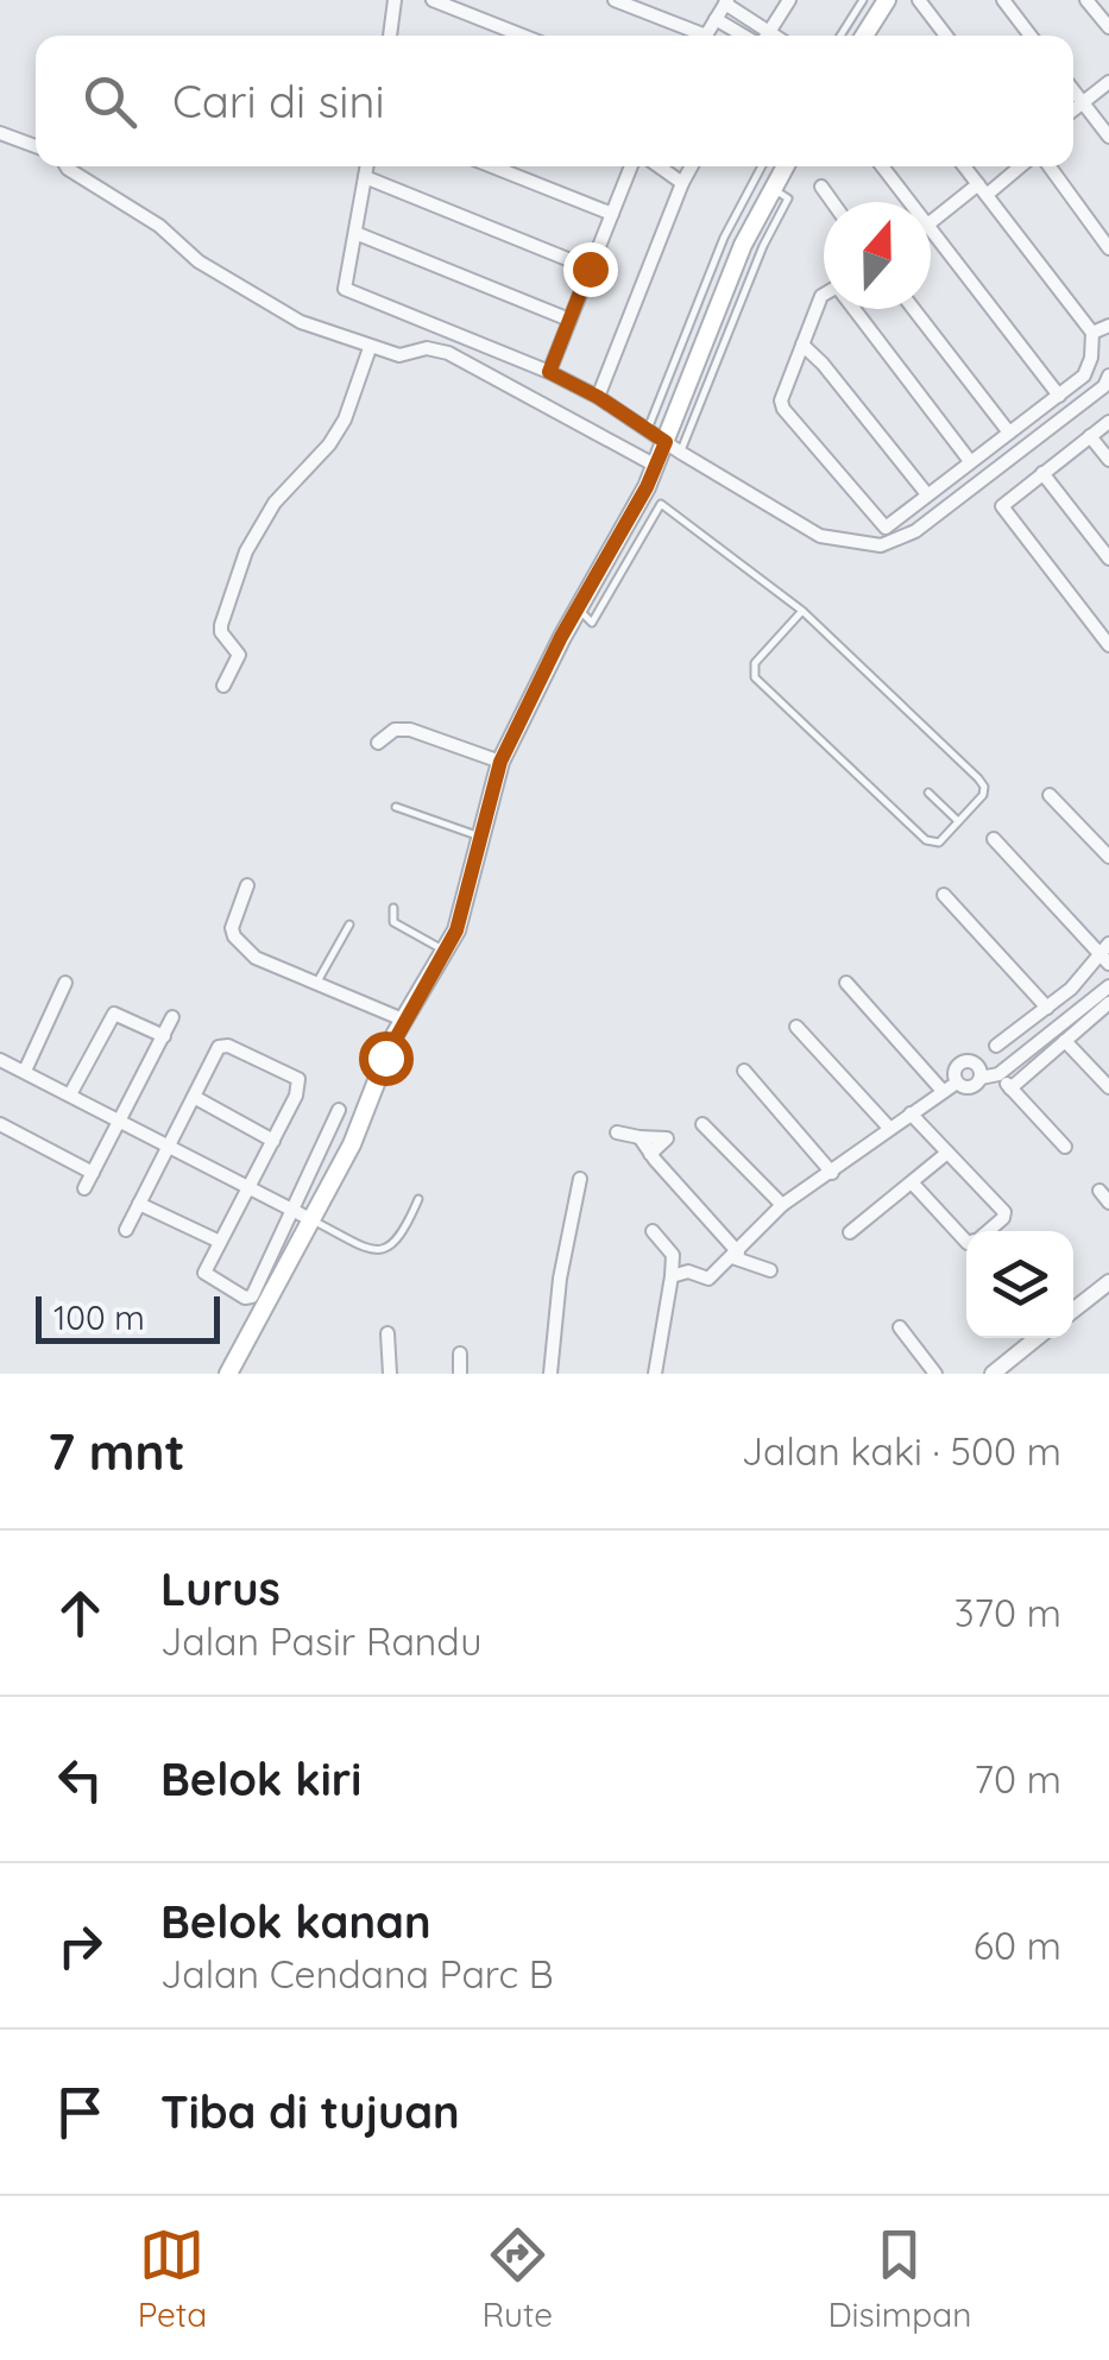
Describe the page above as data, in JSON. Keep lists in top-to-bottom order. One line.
{"scale_bar":"100 m","north":"top","page":{"search":"Cari di sini","scale":"100 m","heading":["7 mnt","Jalan kaki · 500 m"],"list":[["Lurus","Jalan Pasir Randu","370 m"],["Belok kiri","70 m"],["Belok kanan","Jalan Cendana Parc B","60 m"],"Tiba di tujuan"],"nav":["Peta","Rute","Disimpan"]}}
